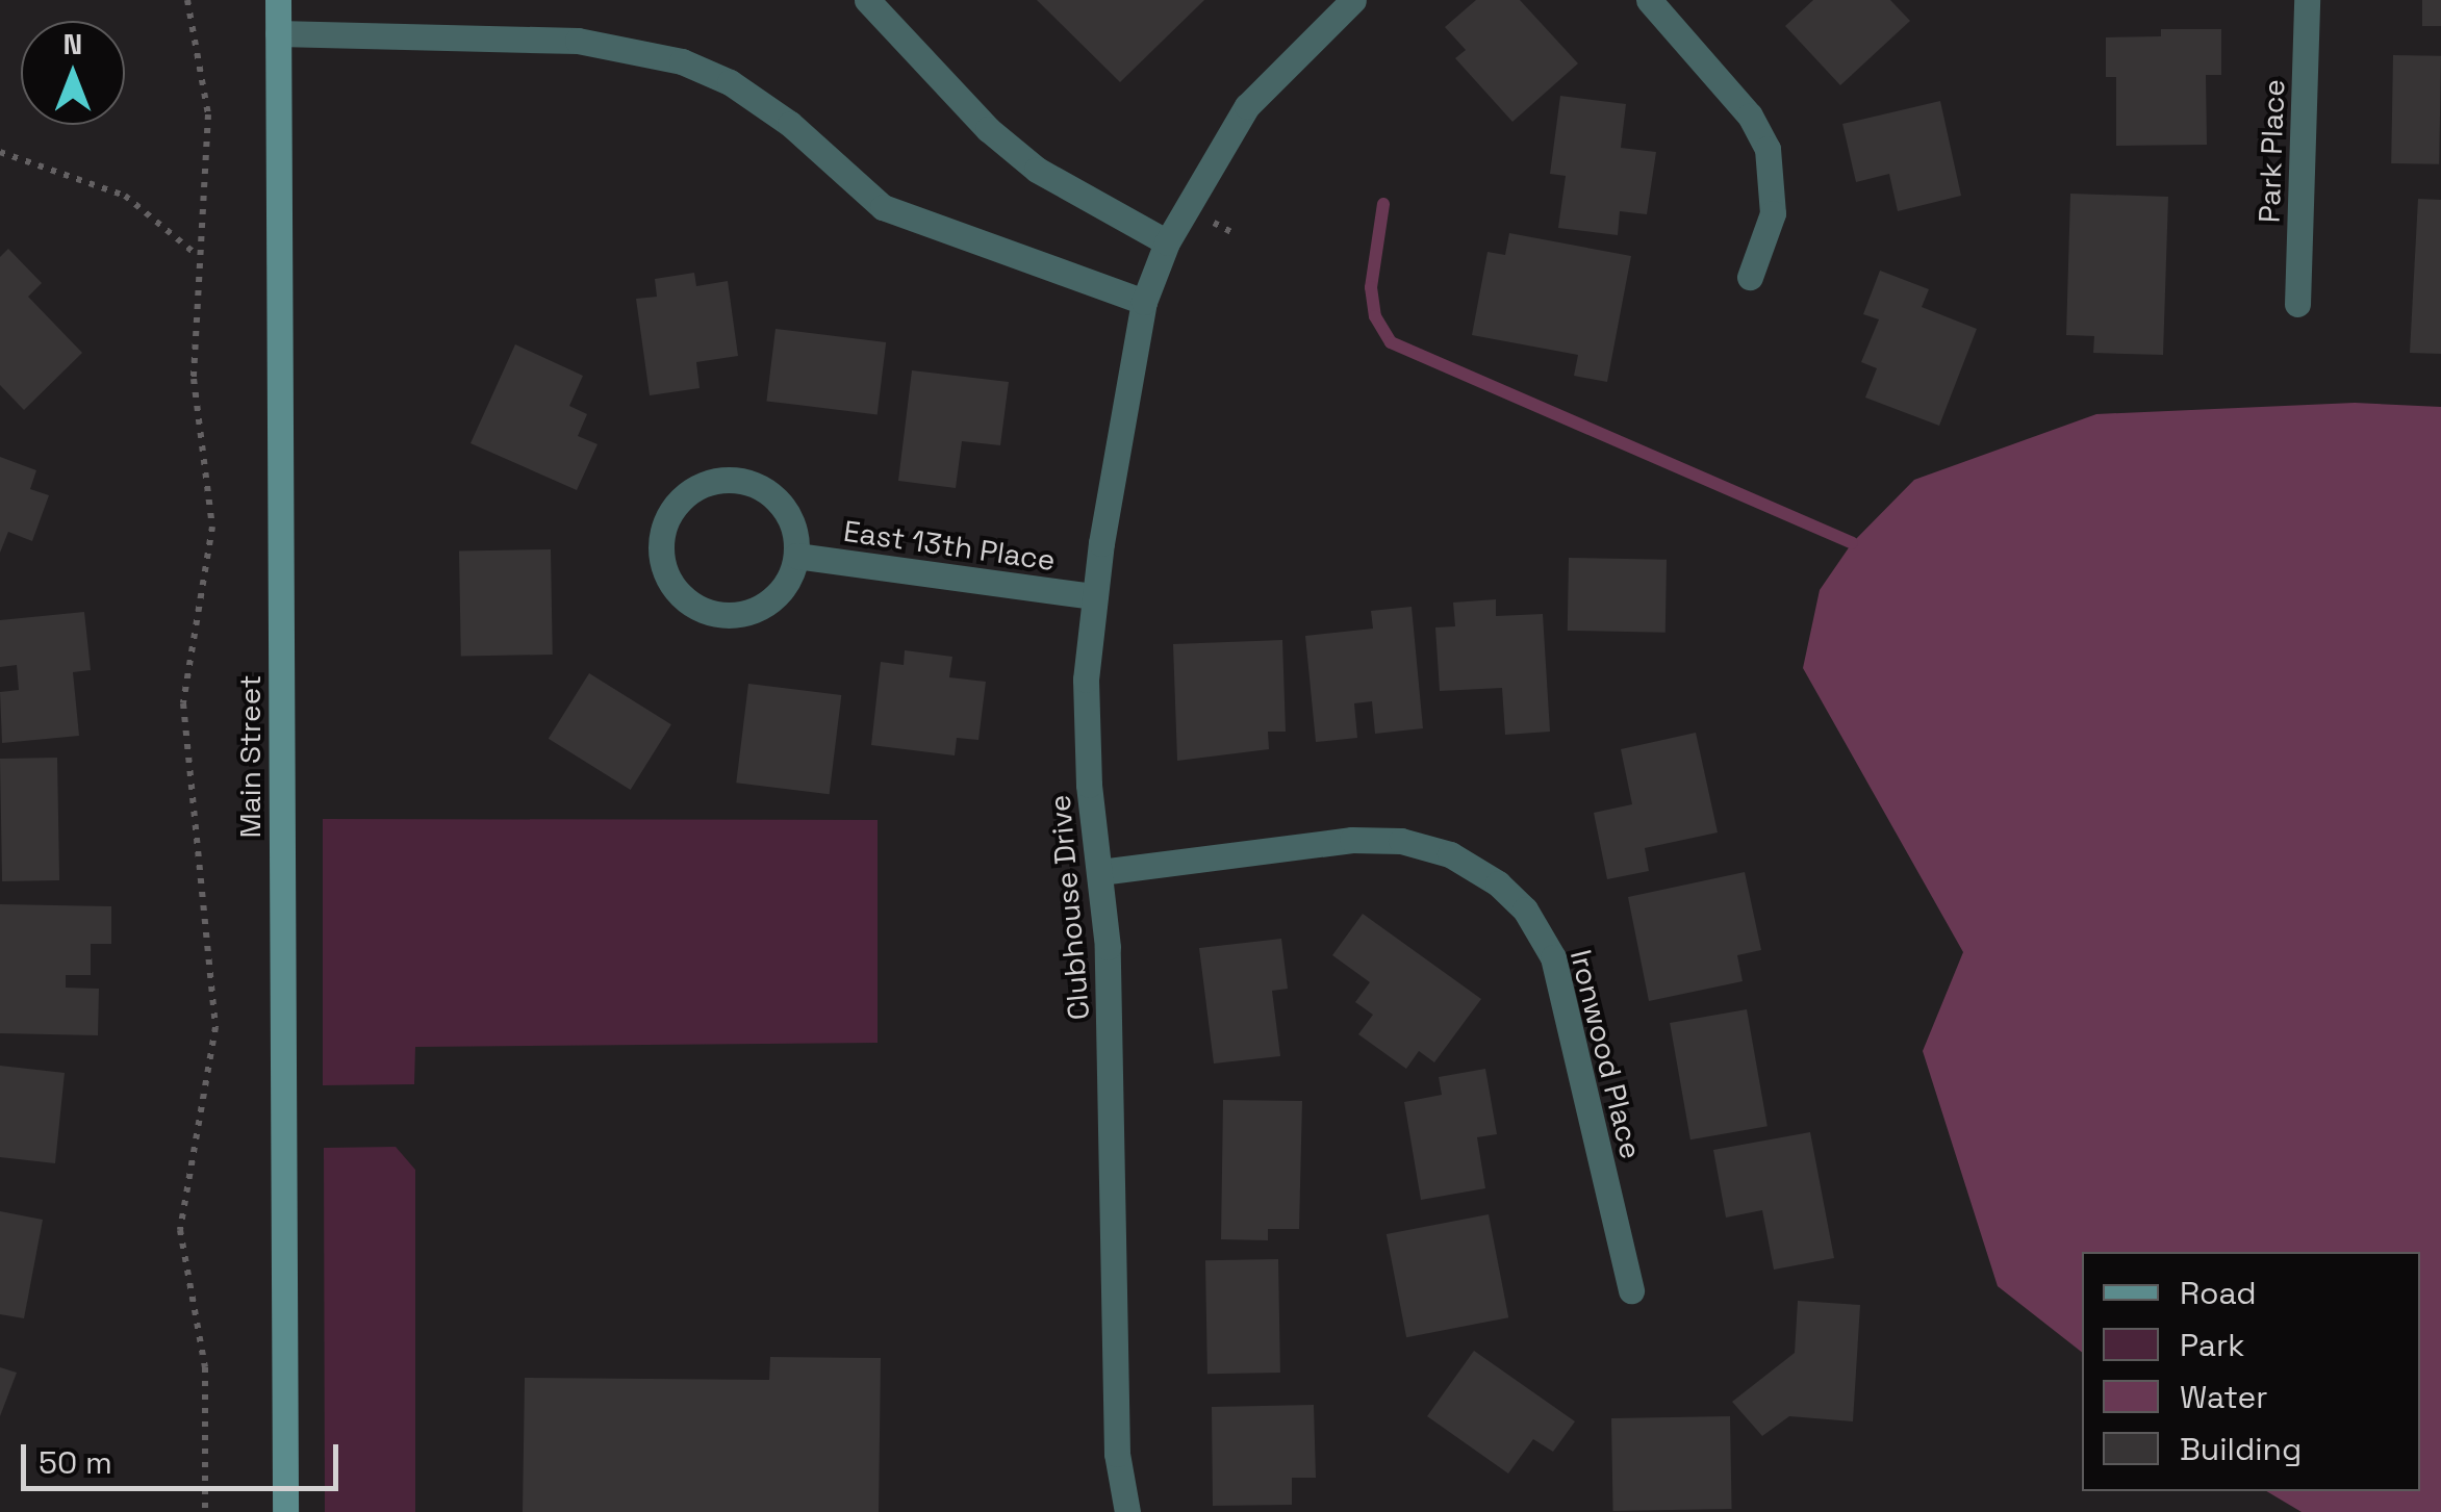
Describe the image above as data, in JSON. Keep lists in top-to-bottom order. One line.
{"streets":{"main road":["Main Street"],"street":["Park Place","East 13th Place","Clubhouse Drive","Ironwood Place"]},"crossings":[["East 13th Place","Clubhouse Drive"],["Clubhouse Drive","Ironwood Place"]],"legend":["Road","Park","Water","Building"],"scale_bar":"50 m","north":"top"}
